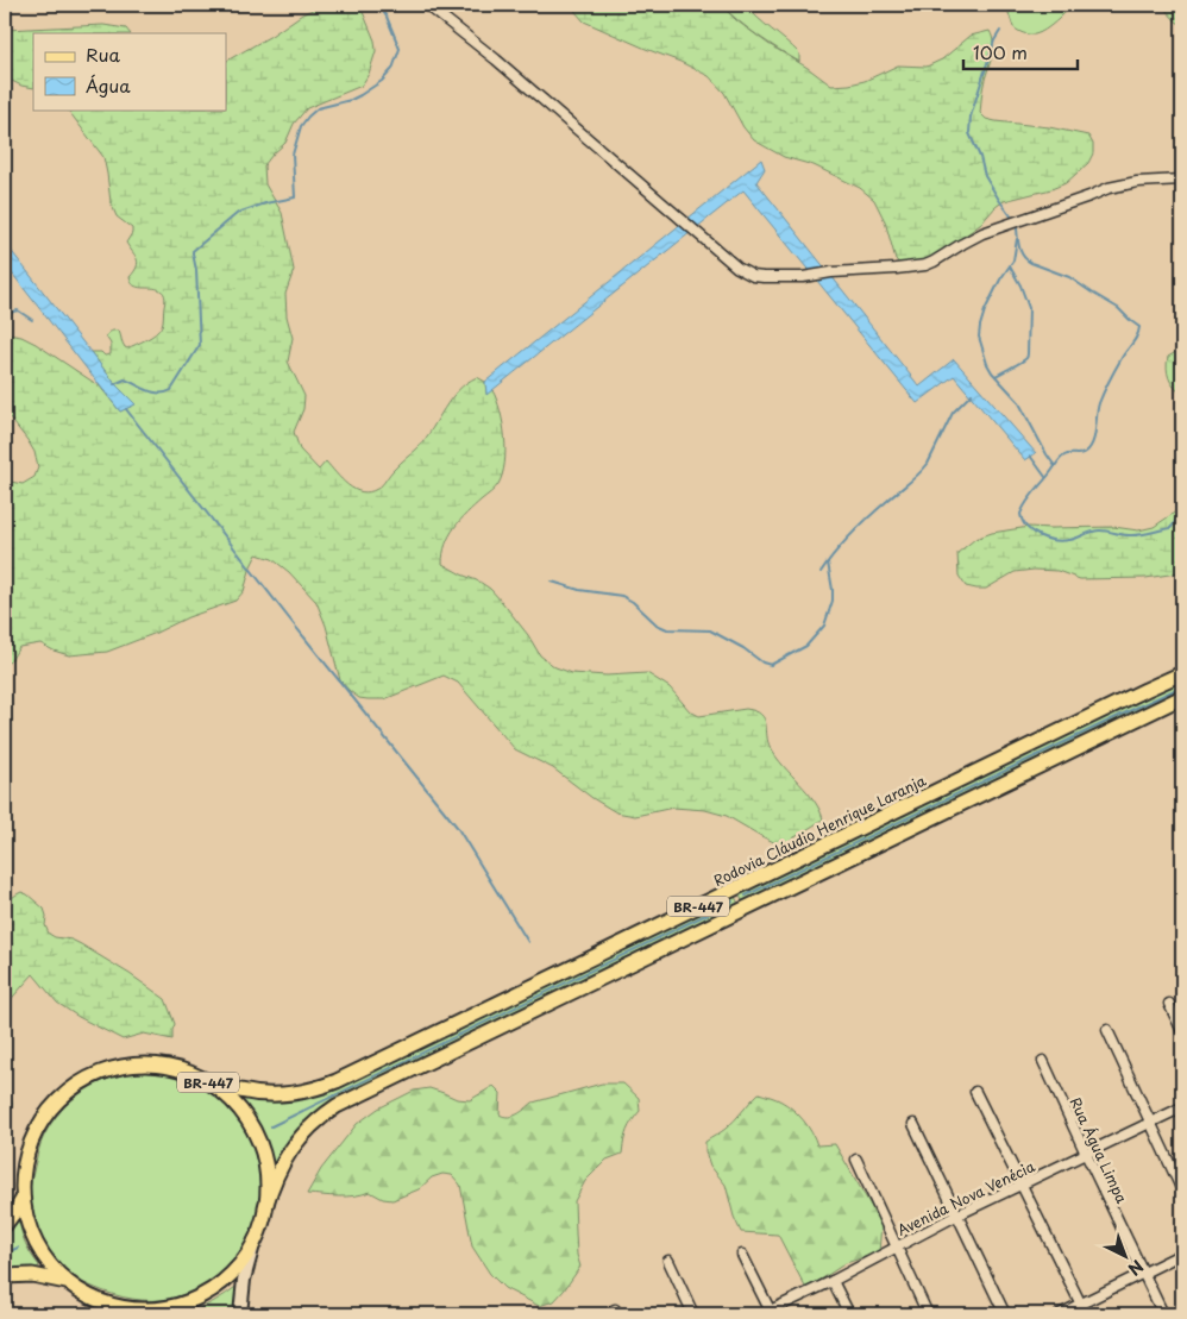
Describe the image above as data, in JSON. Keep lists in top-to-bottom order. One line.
{"streets":{"main road":["Rodovia Cláudio Henrique Laranja","BR-447"],"street":["Rua Água Limpa","Avenida Nova Venécia"]},"crossings":[["Rodovia Cláudio Henrique Laranja","BR-447"],["Rua Água Limpa","Avenida Nova Venécia"]],"legend":["Rua","Água"],"scale_bar":"100 m","north":"bottom right"}
